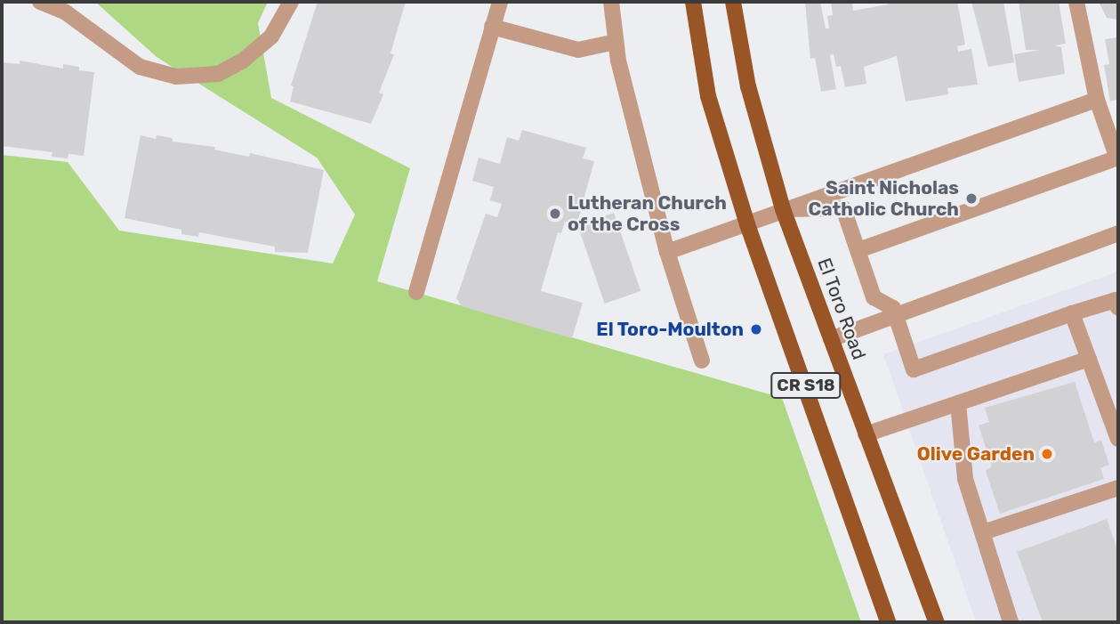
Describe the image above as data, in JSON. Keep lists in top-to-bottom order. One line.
{"streets":{"main road":["El Toro Road","CR S18"]},"places":["Saint Nicholas Catholic Church","Lutheran Church of the Cross","El Toro-Moulton","Olive Garden"]}
